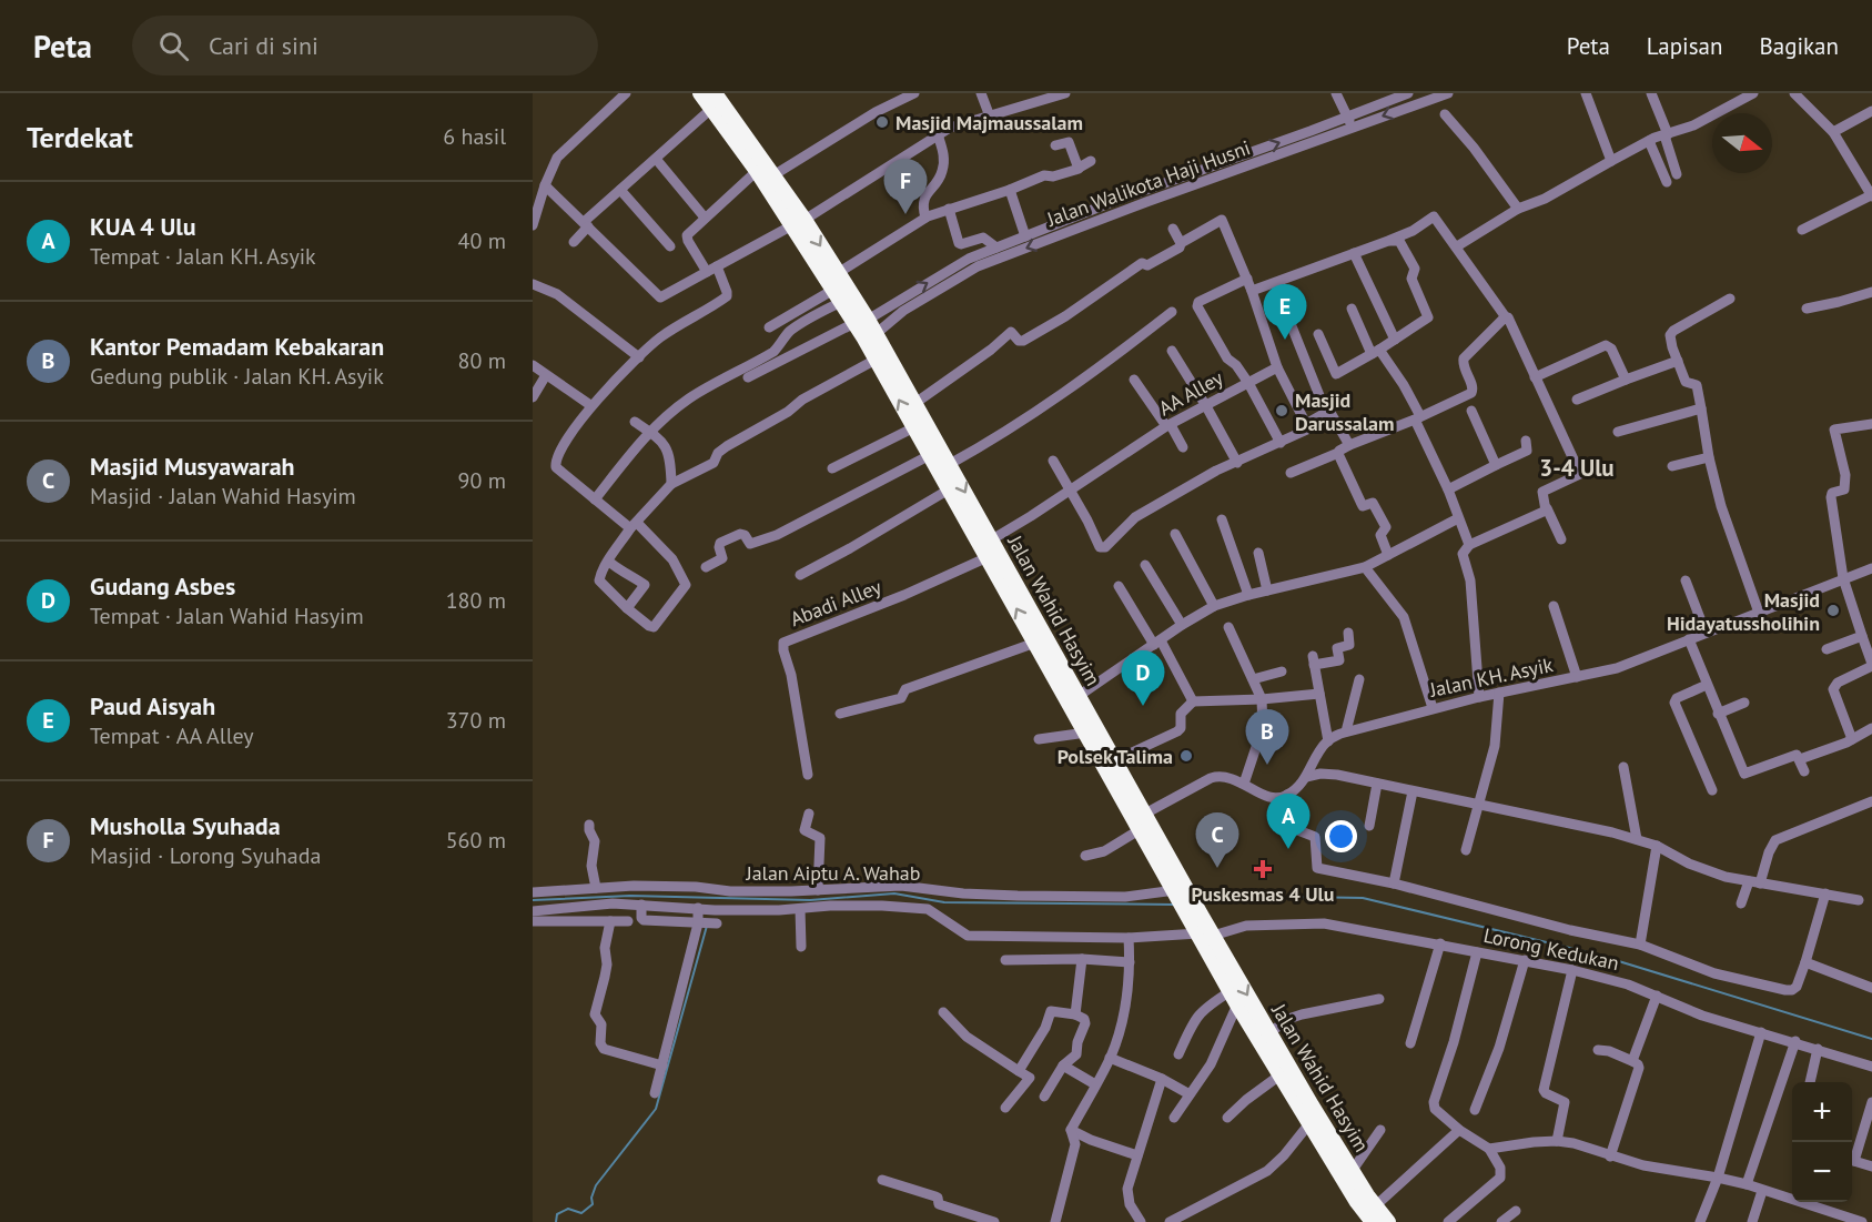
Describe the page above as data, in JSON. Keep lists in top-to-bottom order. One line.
{"streets":{"highway":["Jalan Wahid Hasyim"],"street":["Jalan Walikota Haji Husni","AA Alley","Abadi Alley","Jalan KH. Asyik","Jalan Aiptu A. Wahab","Lorong Kedukan"]},"crossings":[["Jalan Walikota Haji Husni","Jalan Wahid Hasyim"],["AA Alley","Jalan Wahid Hasyim"],["Abadi Alley","Jalan Wahid Hasyim"],["Jalan Wahid Hasyim","Jalan Aiptu A. Wahab"],["Jalan Wahid Hasyim","Lorong Kedukan"]],"districts":["3-4 Ulu"],"places":{"other":["Masjid Majmaussalam","Masjid Darussalam","Masjid Hidayatussholihin","Polsek Talima"],"health":["Puskesmas 4 Ulu"]},"north":"right","page":{"header":"Peta","search":"Cari di sini","nav":["Peta","Lapisan","Bagikan"],"heading":["Terdekat","6 hasil"],"pins":["F","E","D","B","A","C"],"list":[{"mark":"A","name":"KUA 4 Ulu","note":"Tempat · Jalan KH. Asyik","value":"40 m"},{"mark":"B","name":"Kantor Pemadam Kebakaran","note":"Gedung publik · Jalan KH. Asyik","value":"80 m"},{"mark":"C","name":"Masjid Musyawarah","note":"Masjid · Jalan Wahid Hasyim","value":"90 m"},{"mark":"D","name":"Gudang Asbes","note":"Tempat · Jalan Wahid Hasyim","value":"180 m"},{"mark":"E","name":"Paud Aisyah","note":"Tempat · AA Alley","value":"370 m"},{"mark":"F","name":"Musholla Syuhada","note":"Masjid · Lorong Syuhada","value":"560 m"}],"map_buttons":["+","−"]}}
